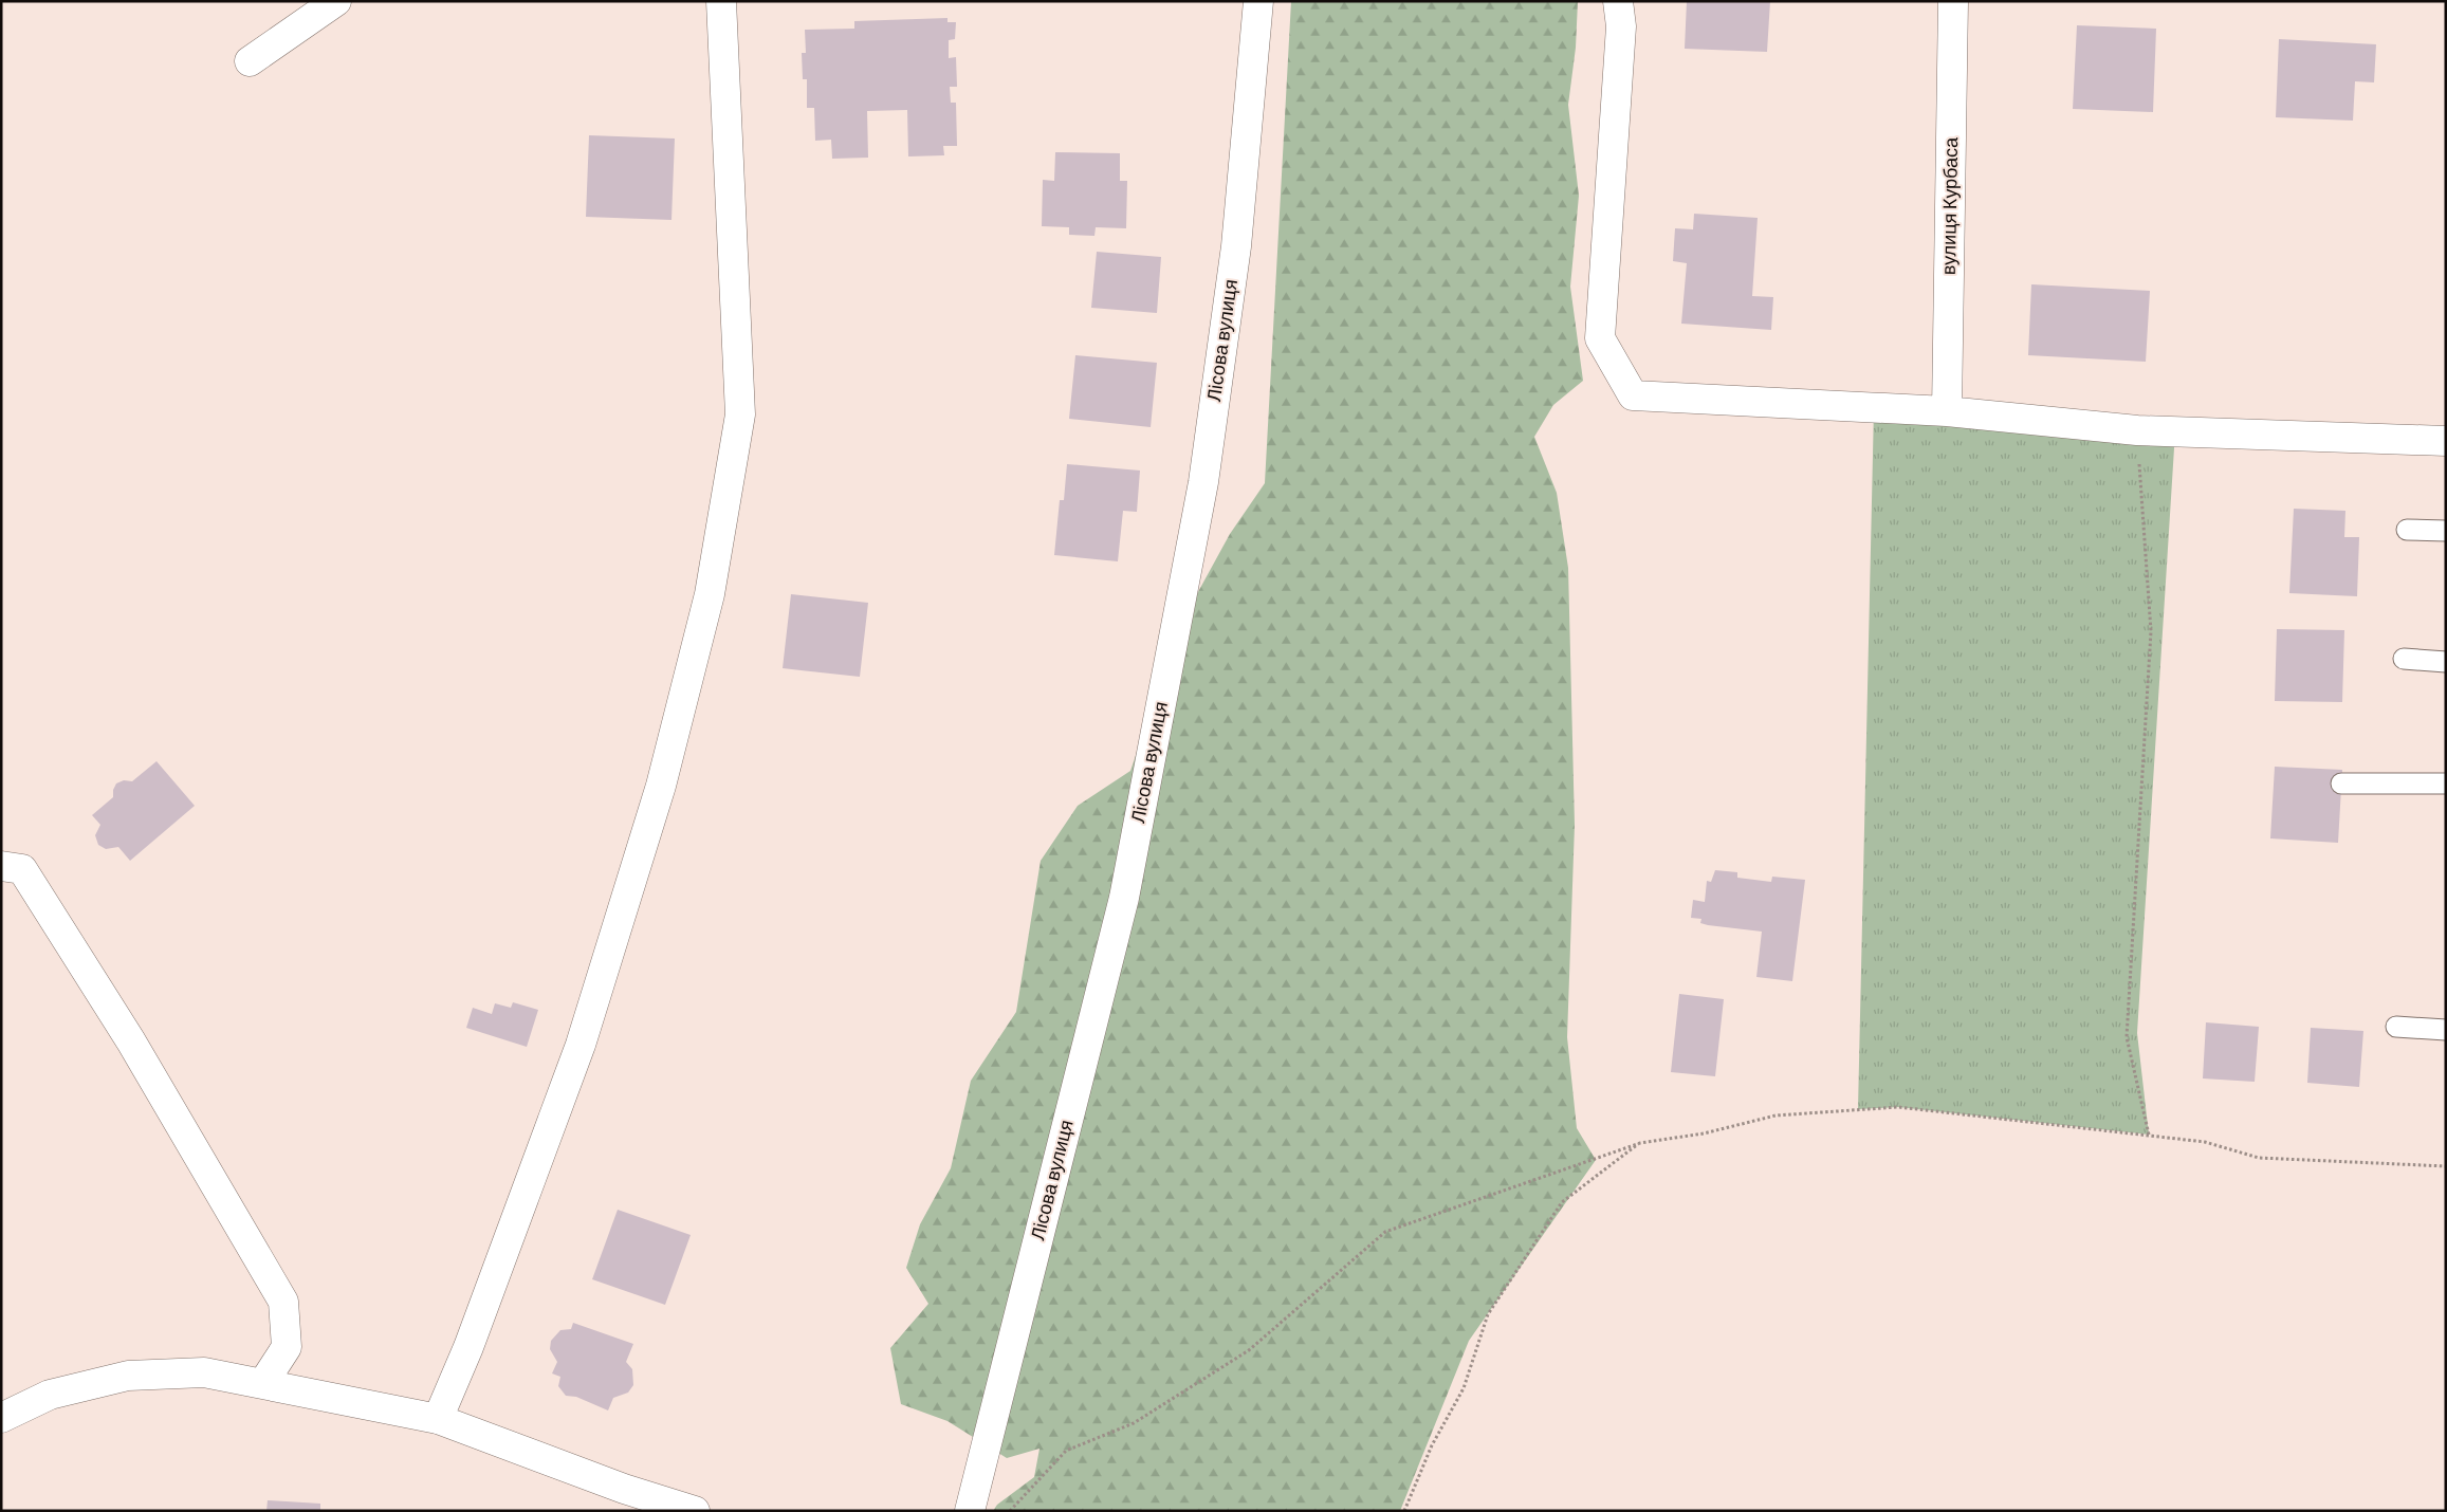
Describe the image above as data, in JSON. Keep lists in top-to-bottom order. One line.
{"streets":{"street":["вулиця Курбаса","Лісова вулиця"]}}
